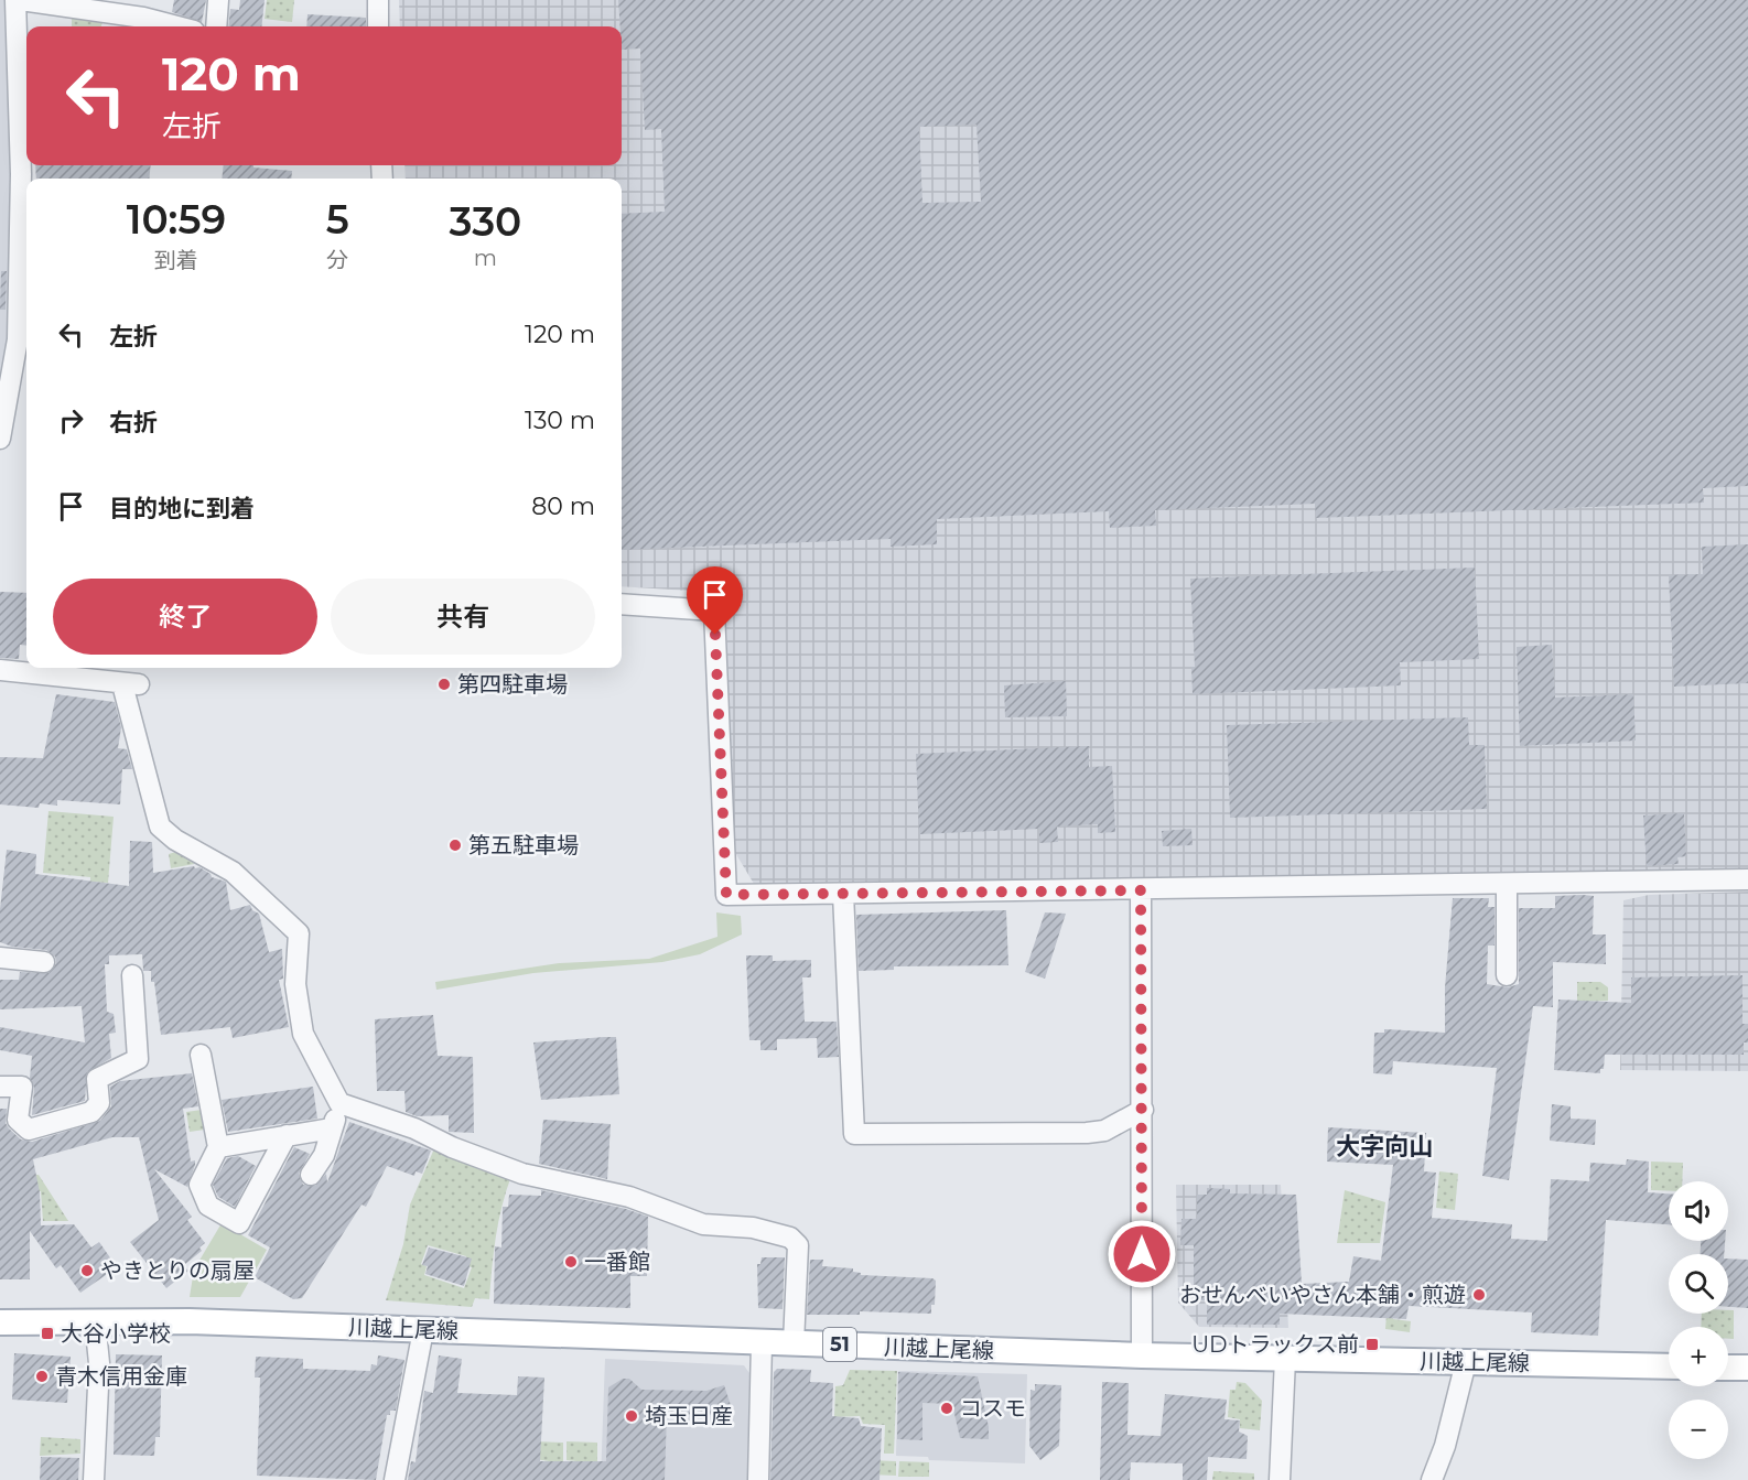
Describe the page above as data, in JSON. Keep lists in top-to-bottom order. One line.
{"streets":{"main road":["川越上尾線","51"]},"districts":["大字向山"],"places":{"other":["第四駐車場","第五駐車場","一番館","やきとりの扇屋","おせんべいやさん本舗・煎遊","青木信用金庫","コスモ","埼玉日産"],"transit":["大谷小学校","UDトラックス前"]},"page":{"turn":["120 m","左折"],"eta":["10:59","到着","5","分","330","m"],"list":[{"name":"左折","value":"120 m"},{"name":"右折","value":"130 m"},{"name":"目的地に到着","value":"80 m"}],"buttons":["終了","共有"],"map_buttons":["+","−"]}}
